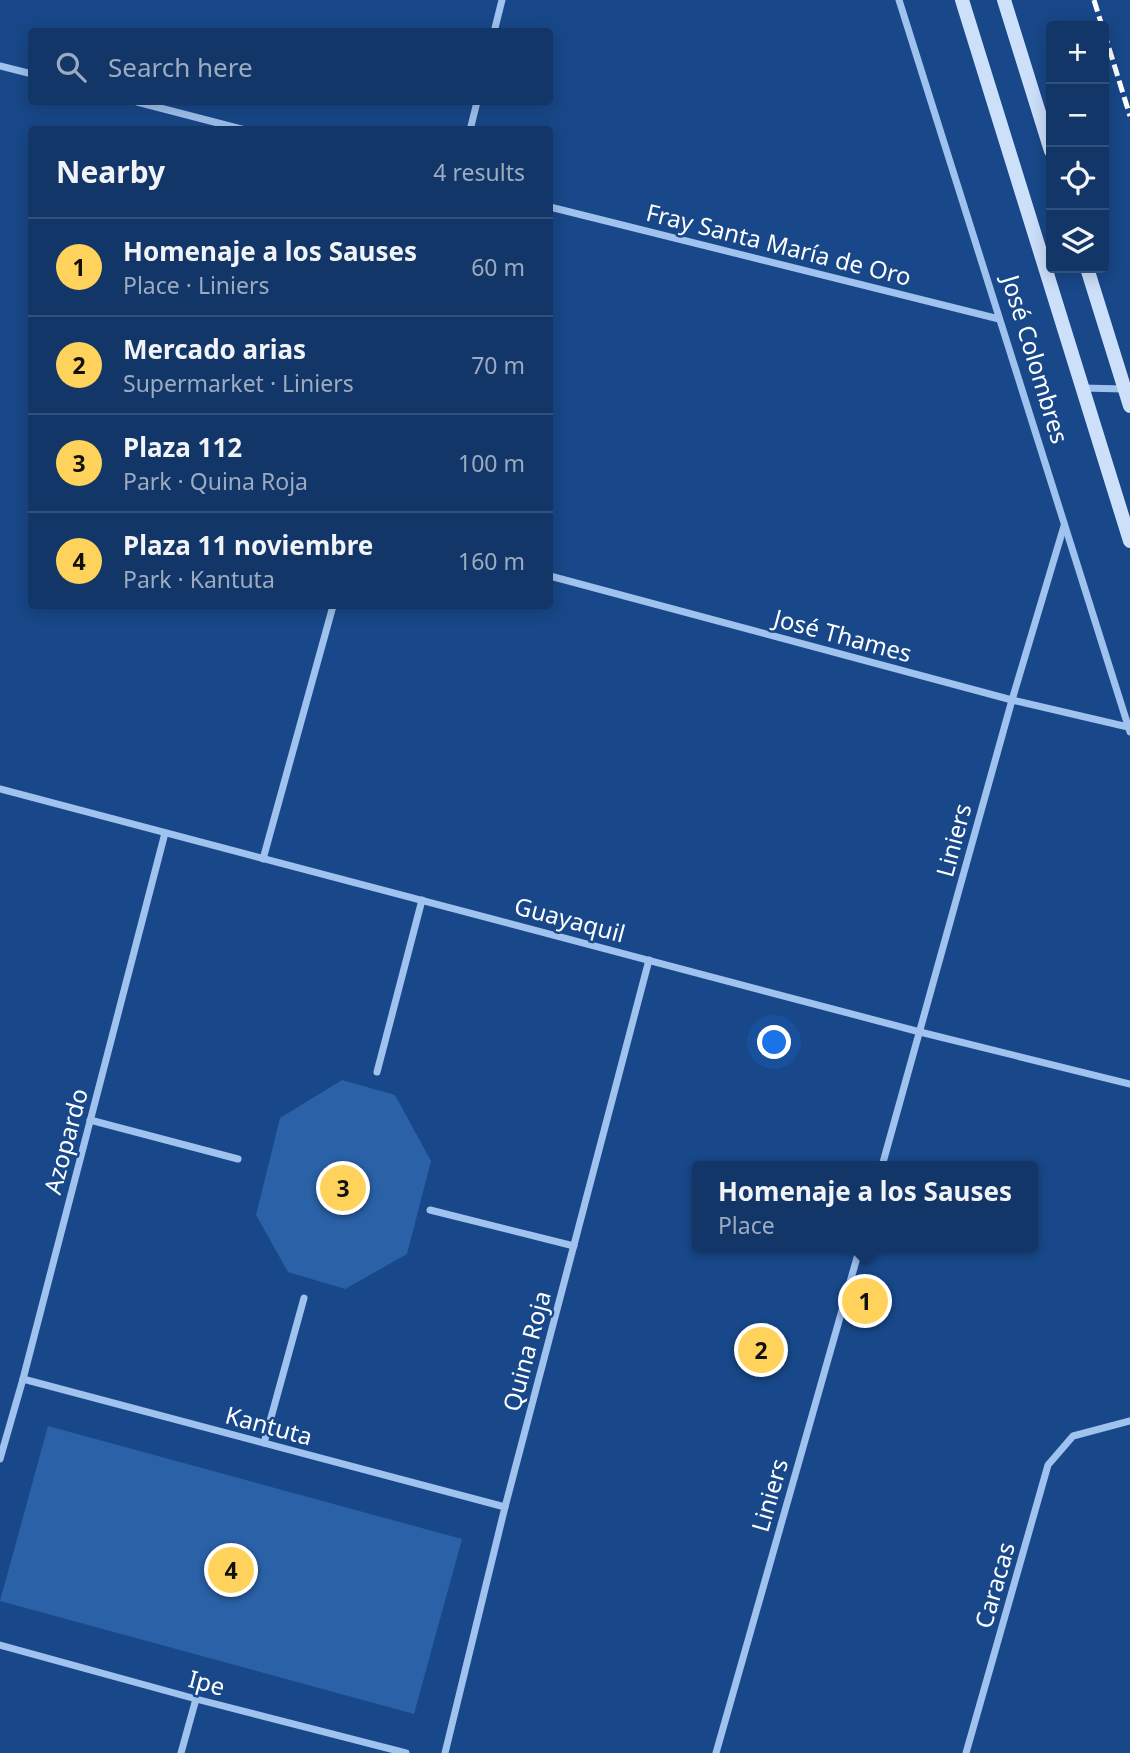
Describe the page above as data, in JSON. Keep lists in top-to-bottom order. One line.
{"streets":{"main road":["José Colombres"],"street":["Fray Santa María de Oro","José Thames","Liniers","Guayaquil","Azopardo","Quina Roja","Kantuta","Caracas","Ipe"]},"crossings":[["Fray Santa María de Oro","José Colombres"],["José Colombres","José Thames"],["José Colombres","Liniers"],["José Thames","Liniers"],["Liniers","Guayaquil"],["Guayaquil","Azopardo"],["Guayaquil","Quina Roja"],["Azopardo","Kantuta"],["Quina Roja","Kantuta"]],"page":{"map_buttons":["+","−"],"search":"Search here","heading":["Nearby","4 results"],"list":[{"mark":"1","name":"Homenaje a los Sauses","note":"Place · Liniers","value":"60 m"},{"mark":"2","name":"Mercado arias","note":"Supermarket · Liniers","value":"70 m"},{"mark":"3","name":"Plaza 112","note":"Park · Quina Roja","value":"100 m"},{"mark":"4","name":"Plaza 11 noviembre","note":"Park · Kantuta","value":"160 m"}],"popup":["Homenaje a los Sauses","Place"],"pins":["3","1","2","4"]}}
